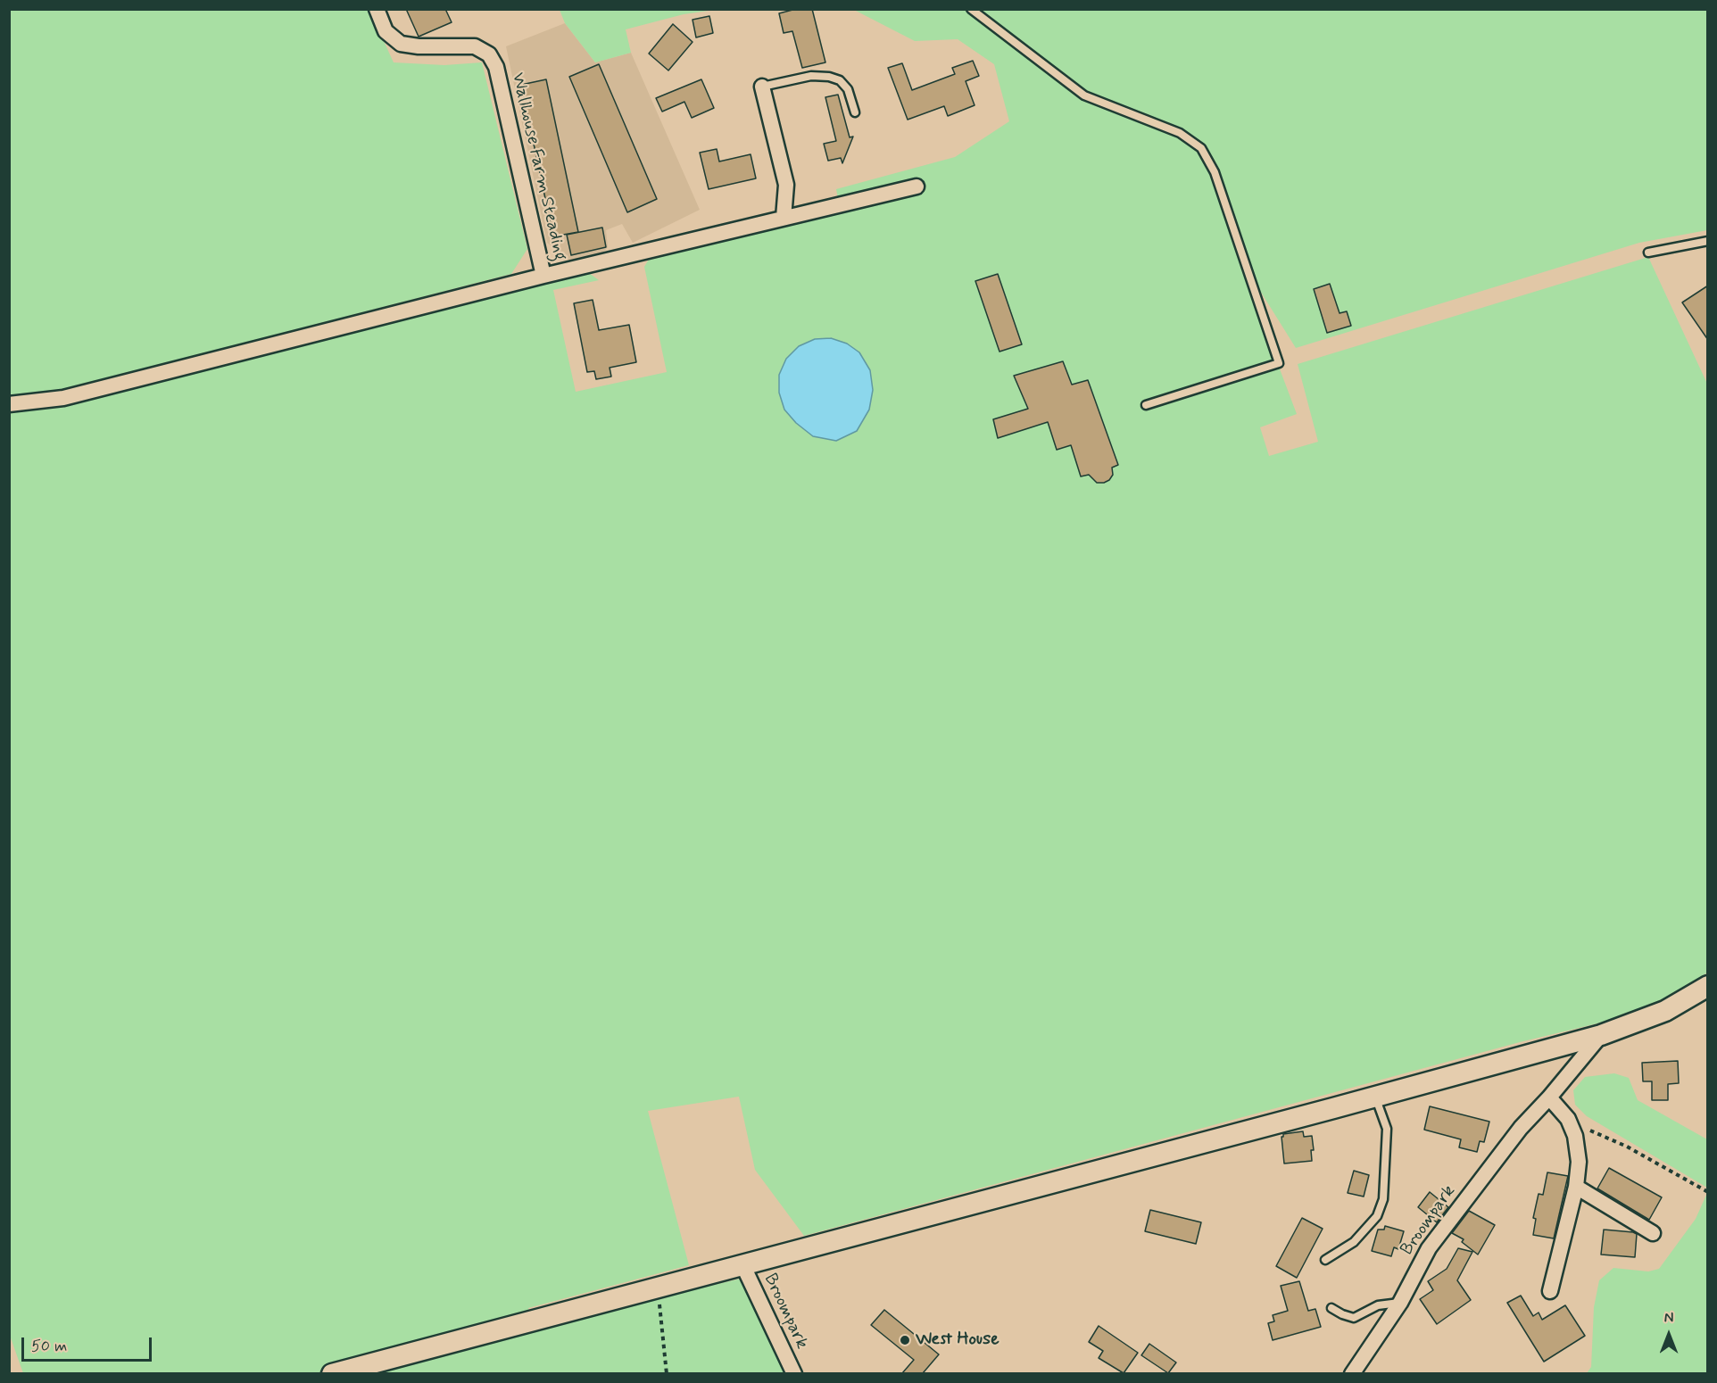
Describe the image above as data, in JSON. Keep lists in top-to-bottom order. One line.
{"streets":{"street":["Wallhouse Farm Steading","Broompark"]},"places":["West House"],"scale_bar":"50 m","north":"top"}
